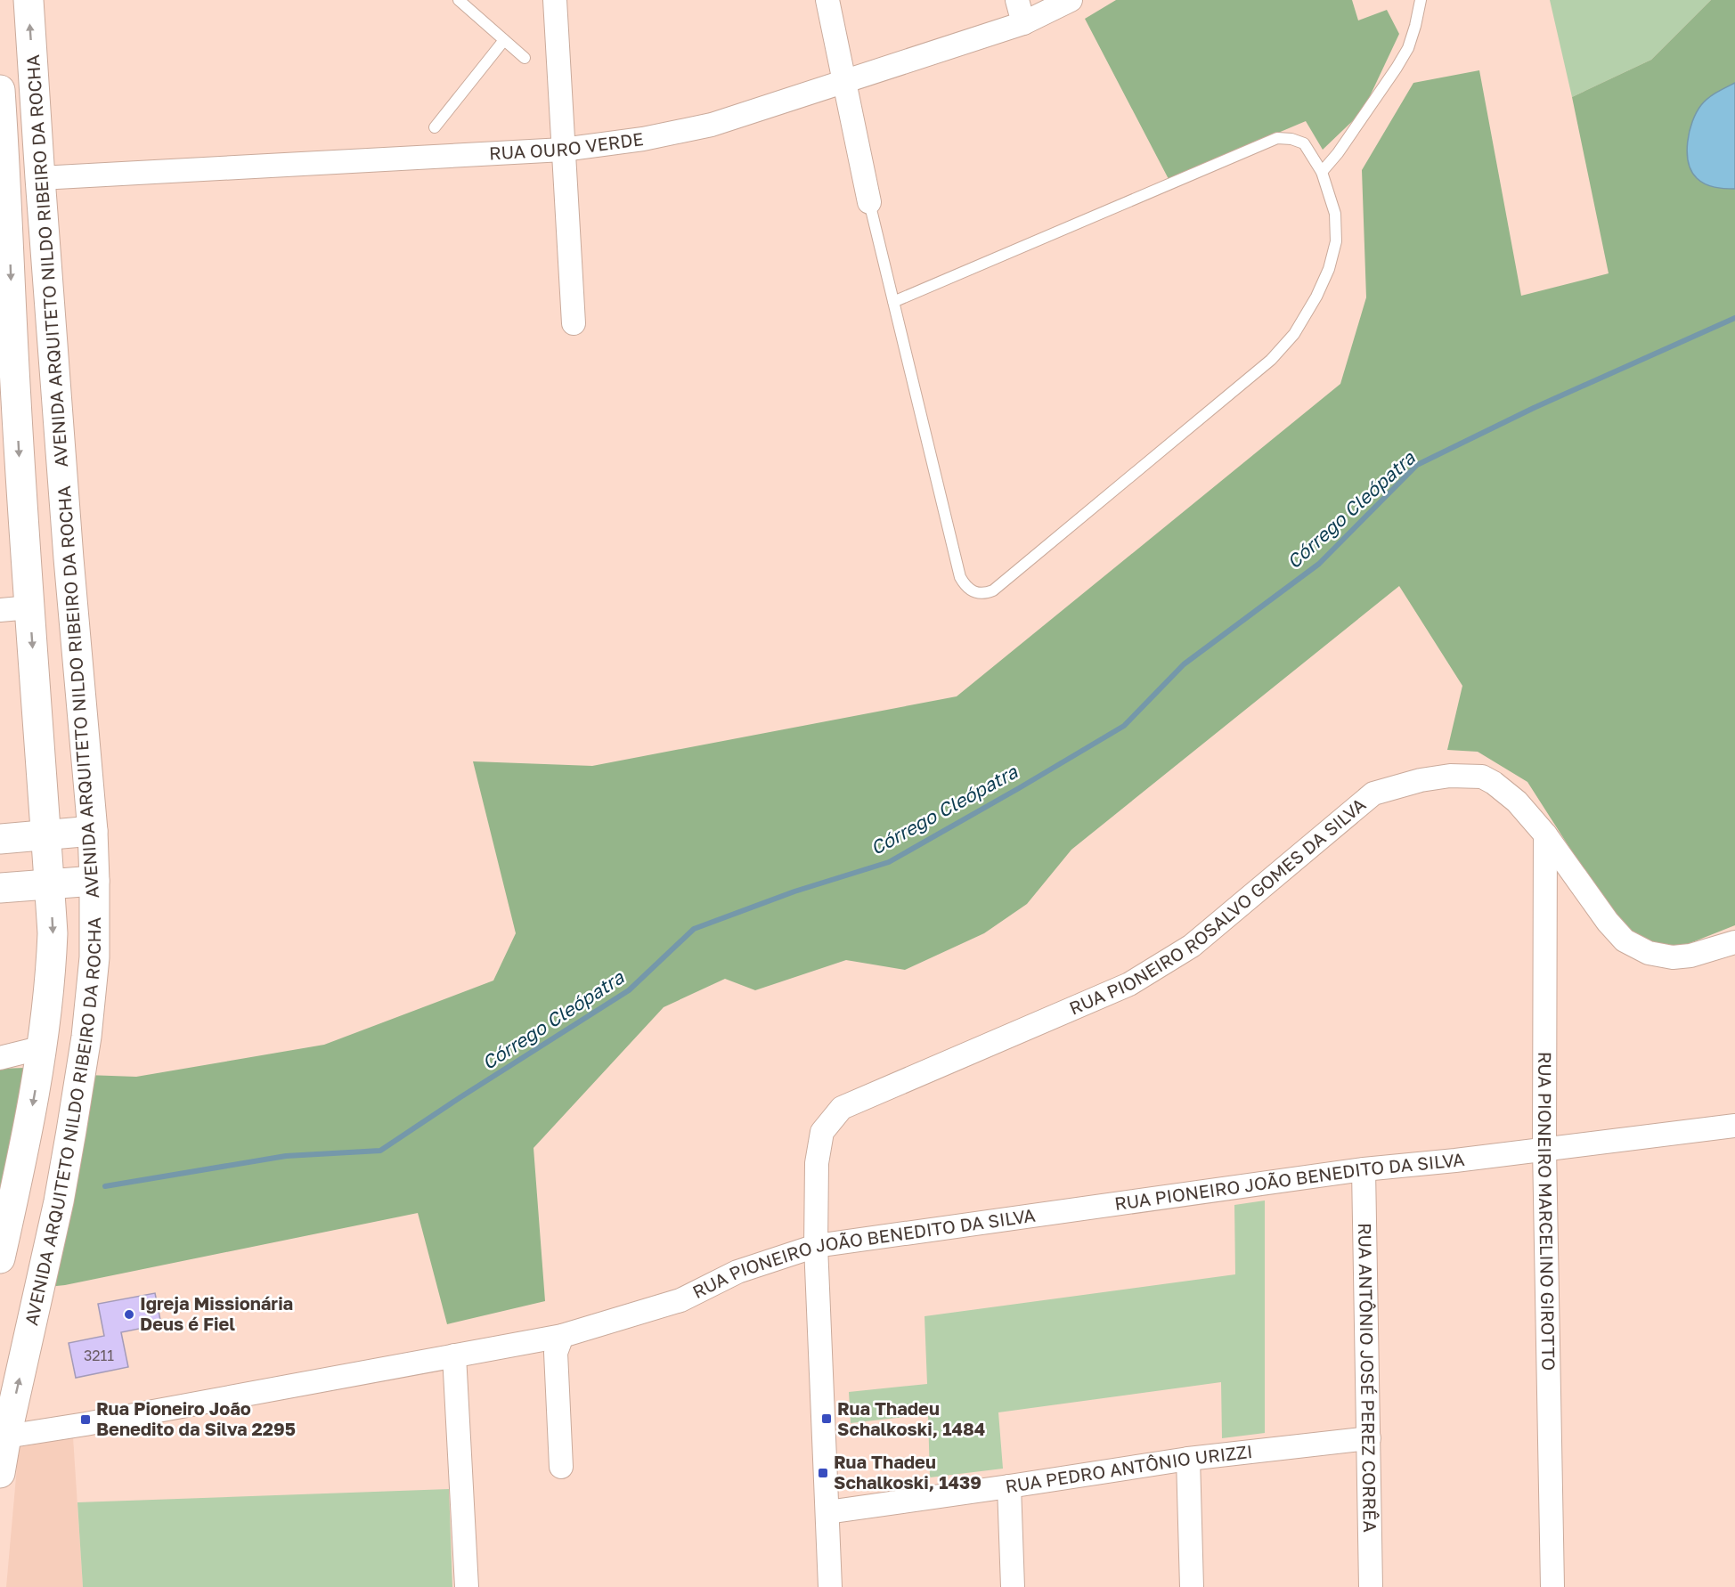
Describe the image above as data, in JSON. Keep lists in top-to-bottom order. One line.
{"streets":{"main road":["AVENIDA ARQUITETO NILDO RIBEIRO DA ROCHA"],"street":["RUA OURO VERDE","RUA PIONEIRO ROSALVO GOMES DA SILVA","RUA PIONEIRO JOÃO BENEDITO DA SILVA","RUA PIONEIRO MARCELINO GIROTTO","RUA ANTÔNIO JOSÉ PEREZ CORRÊA","RUA PEDRO ANTÔNIO URIZZI"]},"crossings":[["RUA OURO VERDE","AVENIDA ARQUITETO NILDO RIBEIRO DA ROCHA"],["AVENIDA ARQUITETO NILDO RIBEIRO DA ROCHA","RUA PIONEIRO JOÃO BENEDITO DA SILVA"],["RUA PIONEIRO ROSALVO GOMES DA SILVA","RUA PIONEIRO JOÃO BENEDITO DA SILVA"],["RUA PIONEIRO ROSALVO GOMES DA SILVA","RUA PIONEIRO MARCELINO GIROTTO"],["RUA PIONEIRO ROSALVO GOMES DA SILVA","RUA PEDRO ANTÔNIO URIZZI"],["RUA PIONEIRO JOÃO BENEDITO DA SILVA","RUA PIONEIRO MARCELINO GIROTTO"],["RUA PIONEIRO JOÃO BENEDITO DA SILVA","RUA ANTÔNIO JOSÉ PEREZ CORRÊA"],["RUA ANTÔNIO JOSÉ PEREZ CORRÊA","RUA PEDRO ANTÔNIO URIZZI"]],"water":["Córrego Cleópatra"],"places":{"other":["Igreja Missionária Deus é Fiel"],"transit":["Rua Thadeu Schalkoski, 1484","Rua Pioneiro João Benedito da Silva 2295","Rua Thadeu Schalkoski, 1439"]},"house_numbers":["3211"]}
